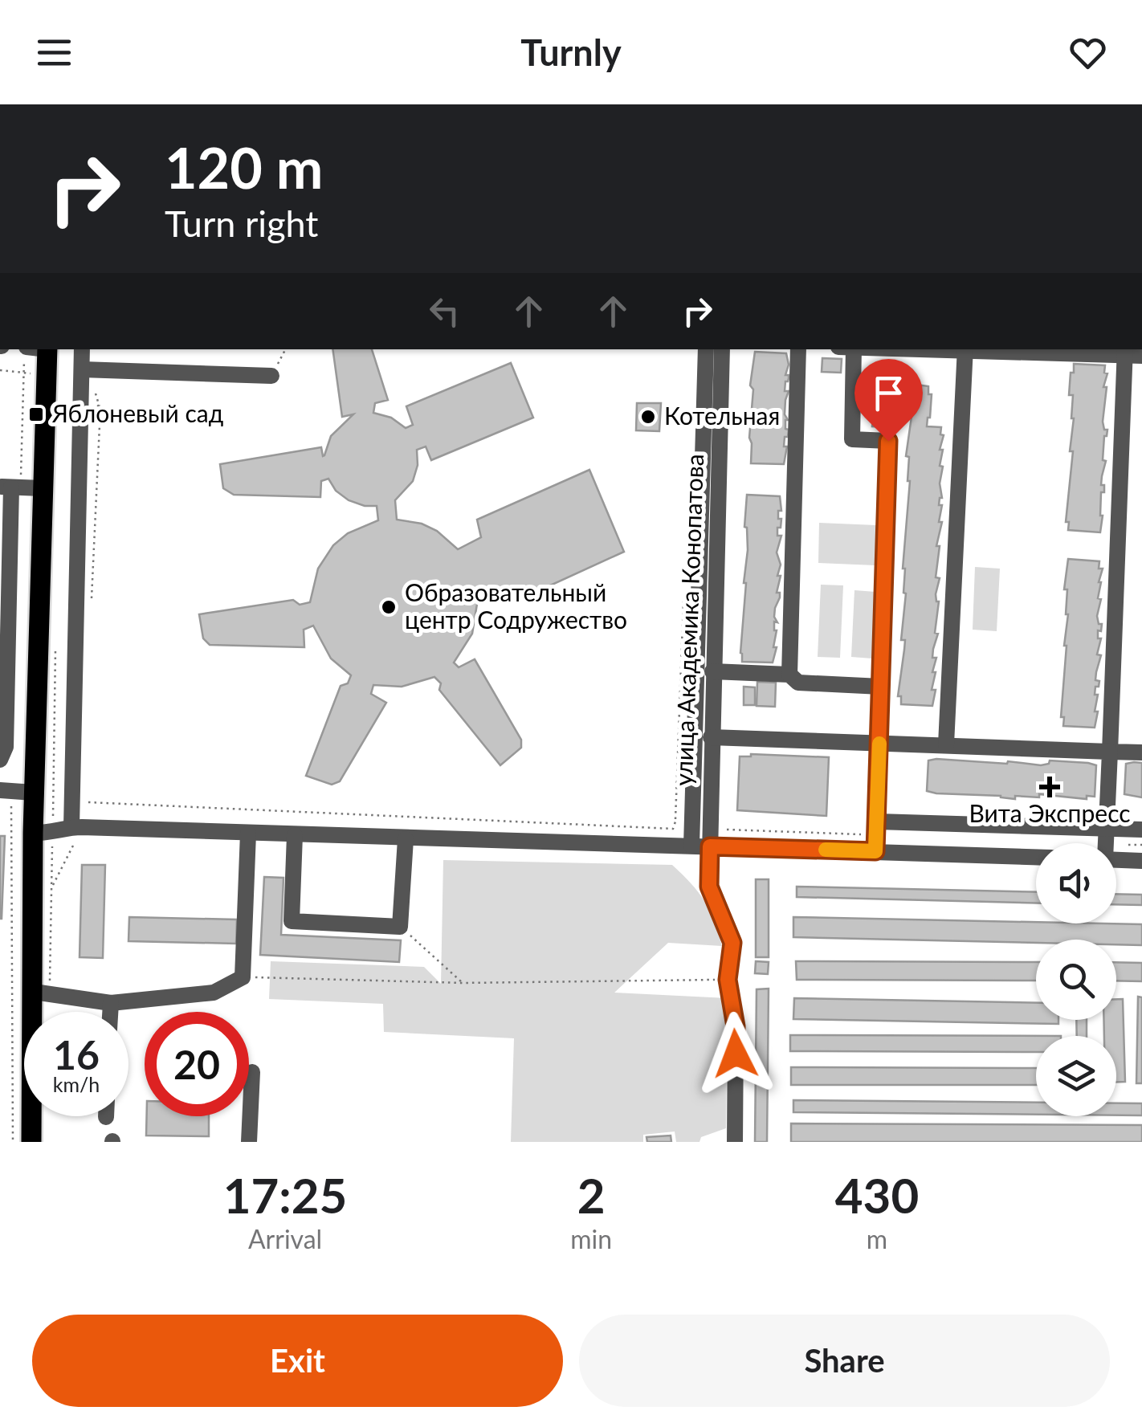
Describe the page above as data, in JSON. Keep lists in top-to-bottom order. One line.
{"streets":{"street":["улица Академика Конопатова"]},"places":{"transit":["Яблоневый сад"],"other":["Котельная","Образовательный центр Содружество"],"health":["Вита Экспресс"]},"page":{"header":"Turnly","turn":["120 m","Turn right"],"speed":"16 km/h","limit":"20","eta":["17:25","Arrival","2","min","430","m"],"buttons":["Exit","Share"]}}
